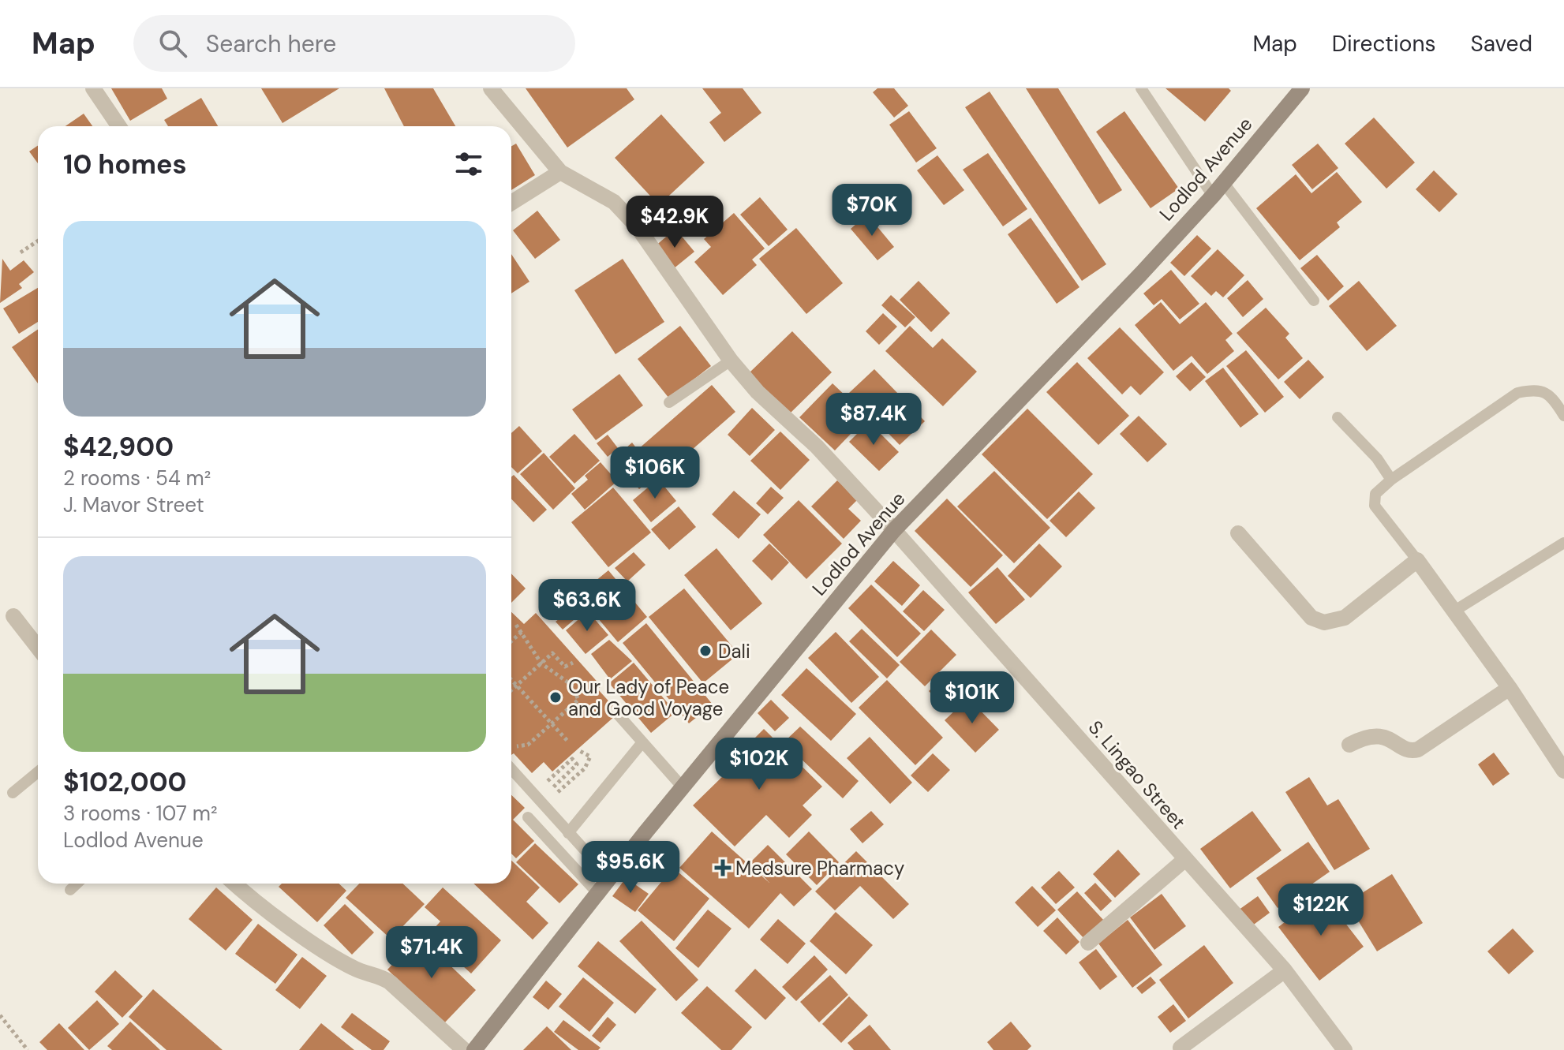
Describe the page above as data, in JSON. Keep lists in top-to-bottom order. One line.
{"streets":{"main road":["Lodlod Avenue"],"street":["S. Lingao Street"]},"crossings":[["Lodlod Avenue","S. Lingao Street"]],"places":{"other":["Dali","Our Lady of Peace and Good Voyage"],"health":["Medsure Pharmacy"]},"page":{"header":"Map","search":"Search here","nav":["Map","Directions","Saved"],"heading":"10 homes","price":["$70K","$42.9K","$87.4K","$106K","$63.6K","$101K","$102K","$95.6K","$122K","$71.4K"],"list":[{"name":"$42,900","note":"2 rooms · 54 m² · J. Mavor Street"},{"name":"$102,000","note":"3 rooms · 107 m² · Lodlod Avenue"}]}}
